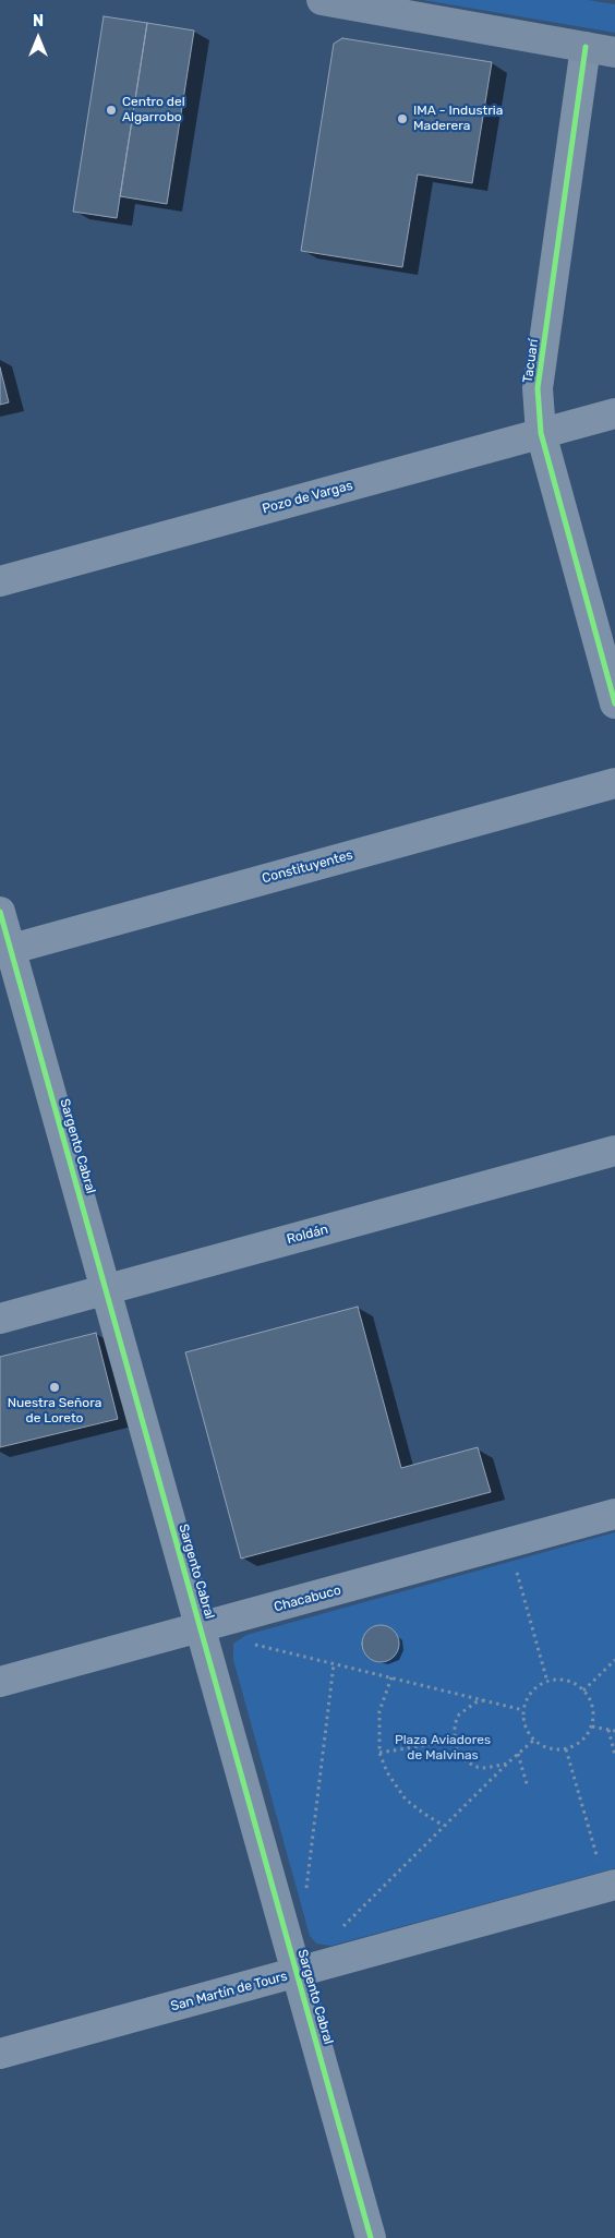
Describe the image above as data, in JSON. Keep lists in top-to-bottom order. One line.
{"streets":{"street":["Tacuarí","Pozo de Vargas","Constituyentes","Sargento Cabral","Roldán","Chacabuco","San Martín de Tours"]},"crossings":[["Tacuarí","Pozo de Vargas"],["Constituyentes","Sargento Cabral"],["Sargento Cabral","Roldán"],["Sargento Cabral","Chacabuco"],["Sargento Cabral","San Martín de Tours"]],"parks":["Plaza Aviadores de Malvinas"],"places":["Centro del Algarrobo","IMA - Industria Maderera","Nuestra Señora de Loreto"],"north":"top"}
